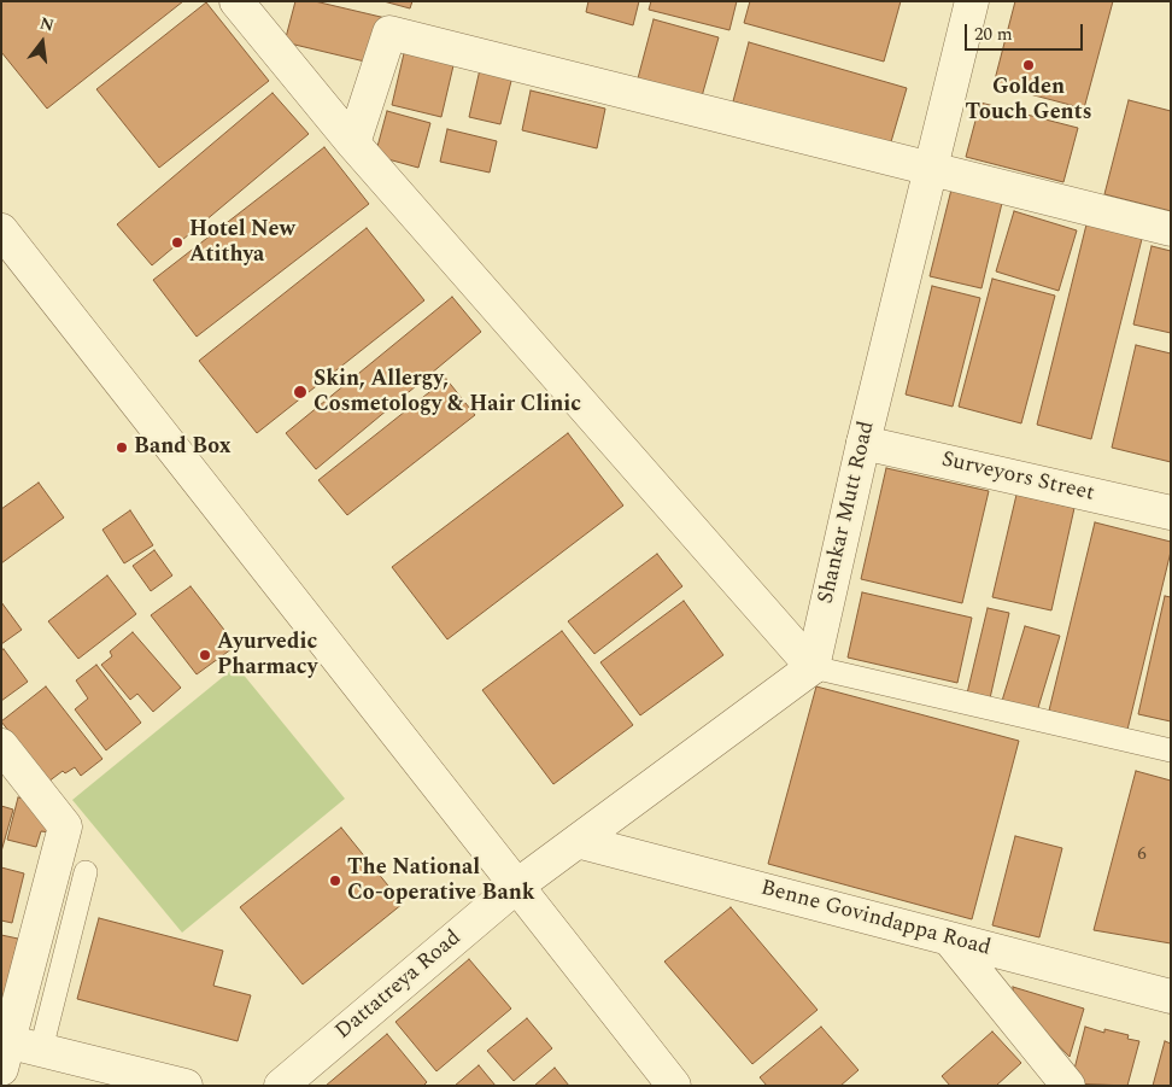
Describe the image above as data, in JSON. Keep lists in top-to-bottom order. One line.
{"streets":{"street":["Surveyors Street","Shankar Mutt Road","Benne Govindappa Road","Dattatreya Road"]},"crossings":[["Surveyors Street","Shankar Mutt Road"]],"places":["Golden Touch Gents","Hotel New Atithya","Skin, Allergy, Cosmetology & Hair Clinic","Band Box","Ayurvedic Pharmacy","The National Co-operative Bank"],"house_numbers":["6"],"scale_bar":"20 m","north":"top"}
